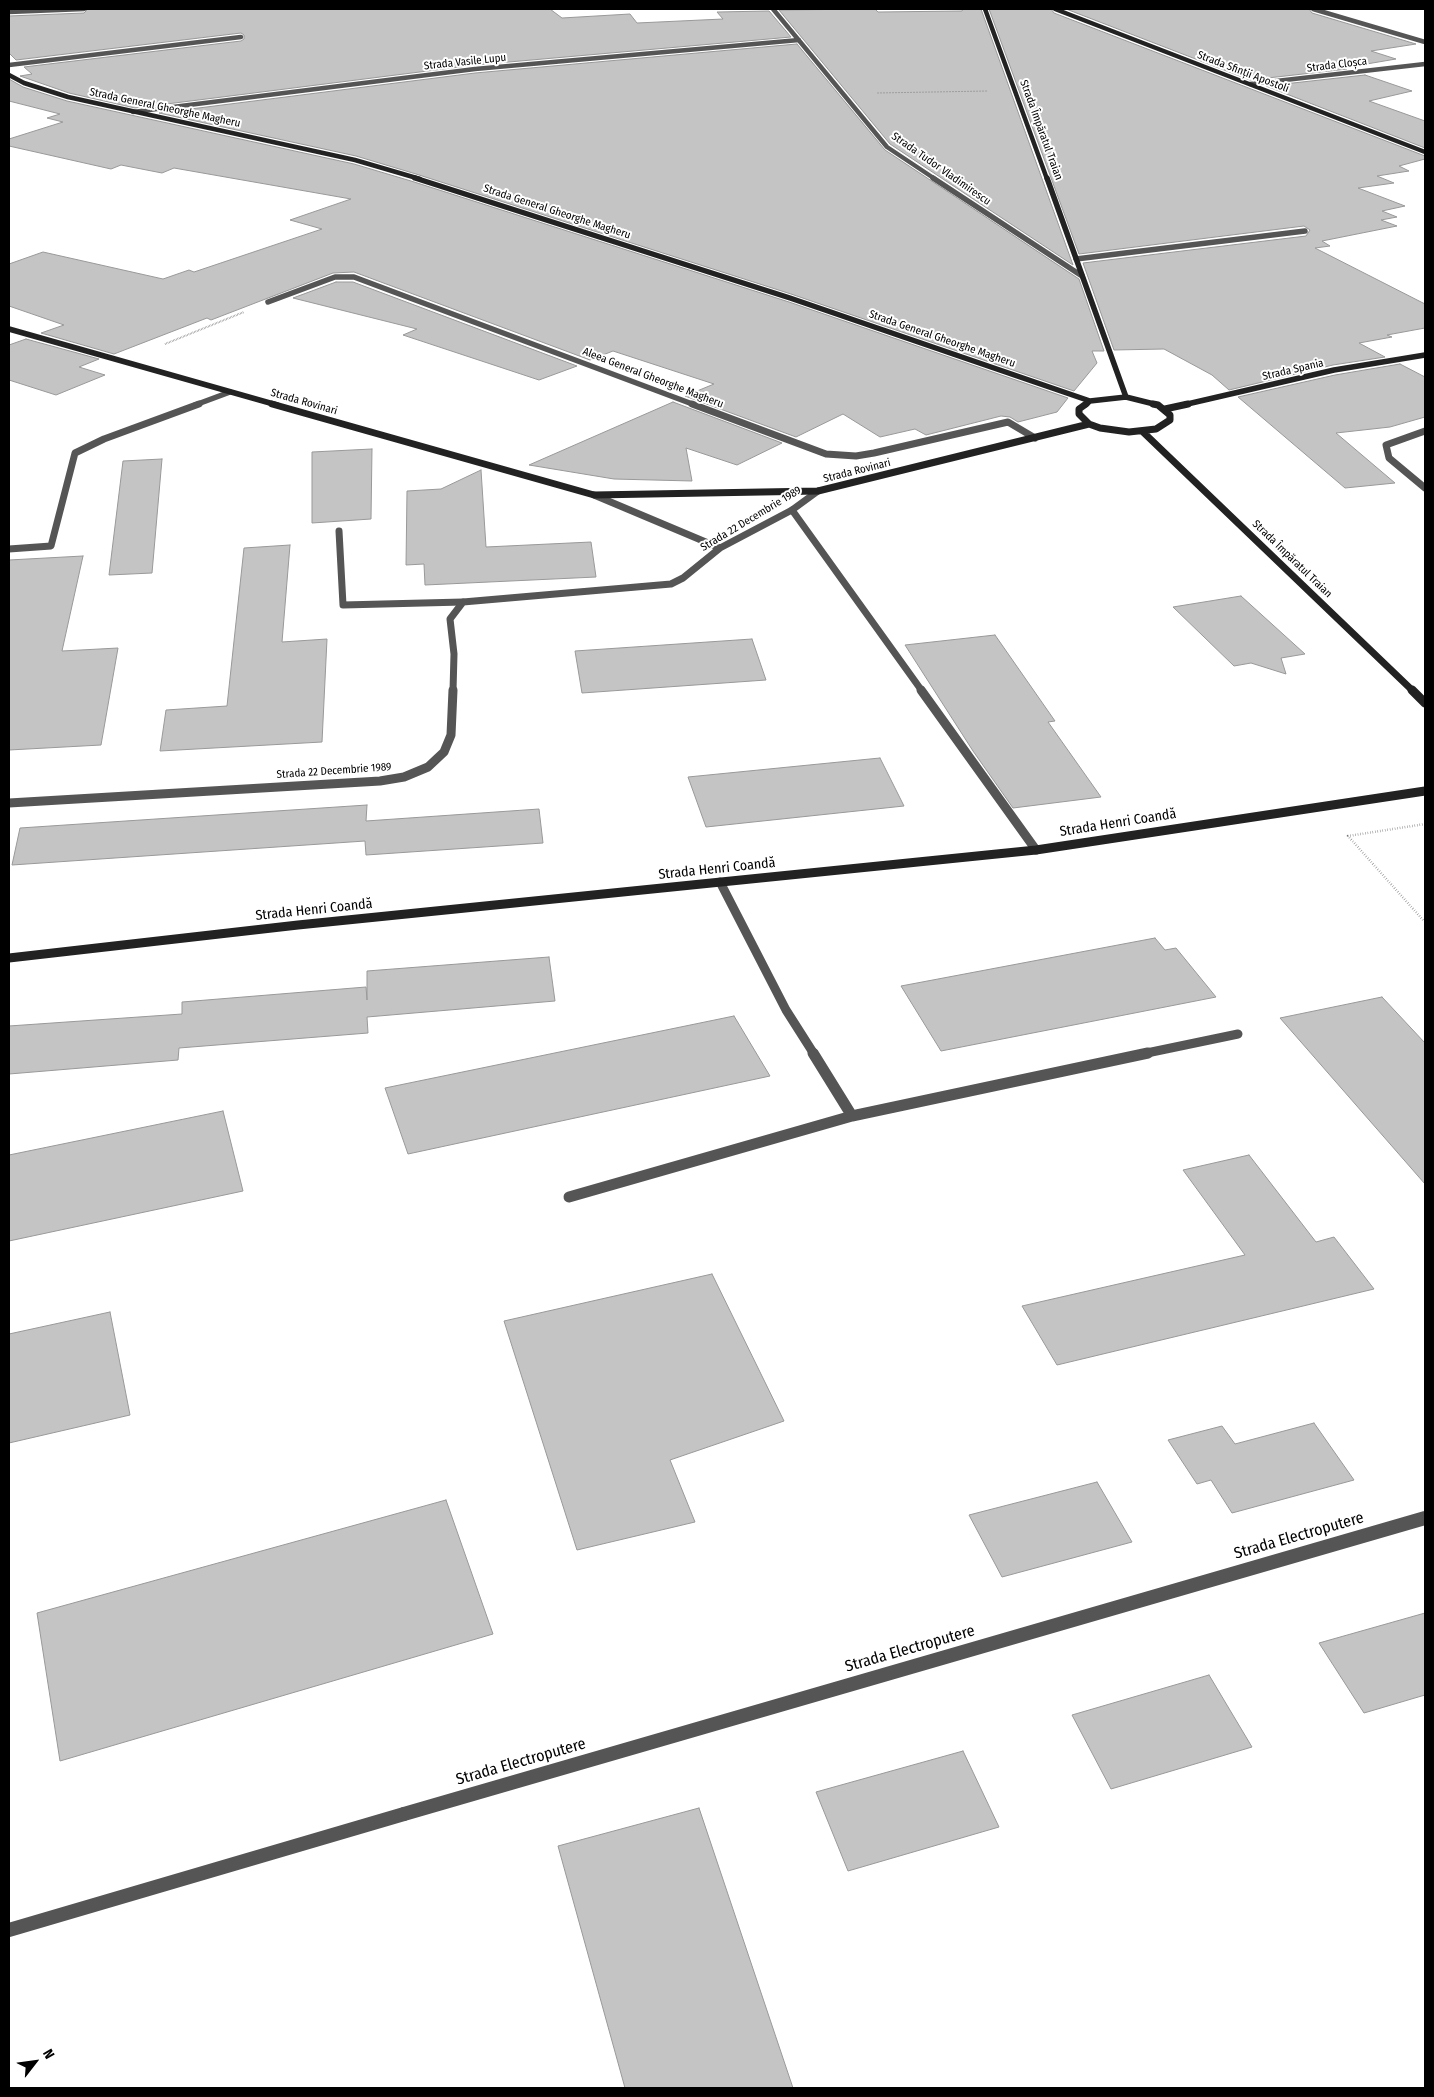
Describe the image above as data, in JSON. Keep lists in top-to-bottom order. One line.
{"streets":{"street":["Strada Vasile Lupu","Strada Cloșca","Strada Sfinții Apostoli","Strada General Gheorghe Magheru","Strada Împăratul Traian","Strada Tudor Vladimirescu","Strada Spania","Aleea General Gheorghe Magheru","Strada Rovinari","Strada 22 Decembrie 1989","Strada Henri Coandă","Strada Electroputere"]},"crossings":[["Strada Vasile Lupu","Strada General Gheorghe Magheru"],["Strada Vasile Lupu","Strada Tudor Vladimirescu"],["Strada Cloșca","Strada Sfinții Apostoli"],["Strada Împăratul Traian","Strada Tudor Vladimirescu"],["Aleea General Gheorghe Magheru","Strada Rovinari"],["Strada Rovinari","Strada 22 Decembrie 1989"]],"north":"top right"}
